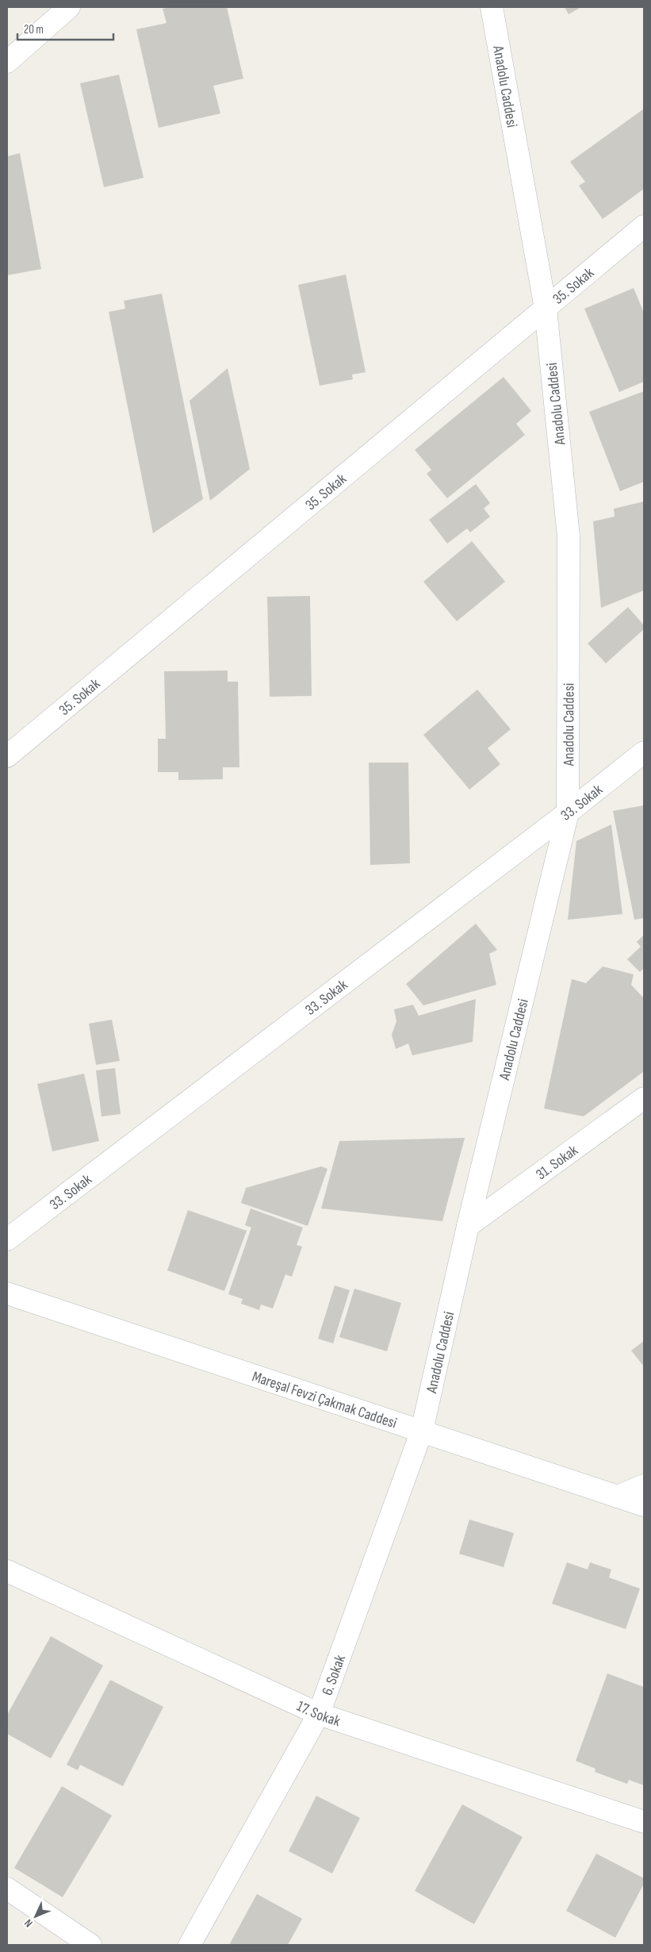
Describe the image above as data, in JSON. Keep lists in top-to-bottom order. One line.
{"streets":{"street":["Anadolu Caddesi","35. Sokak","33. Sokak","31. Sokak","Mareşal Fevzi Çakmak Caddesi","6. Sokak","17. Sokak"]},"crossings":[["Anadolu Caddesi","35. Sokak"],["Anadolu Caddesi","33. Sokak"],["Anadolu Caddesi","31. Sokak"],["Anadolu Caddesi","Mareşal Fevzi Çakmak Caddesi"],["Anadolu Caddesi","6. Sokak"],["Mareşal Fevzi Çakmak Caddesi","6. Sokak"],["6. Sokak","17. Sokak"]],"scale_bar":"20 m","north":"bottom left"}
